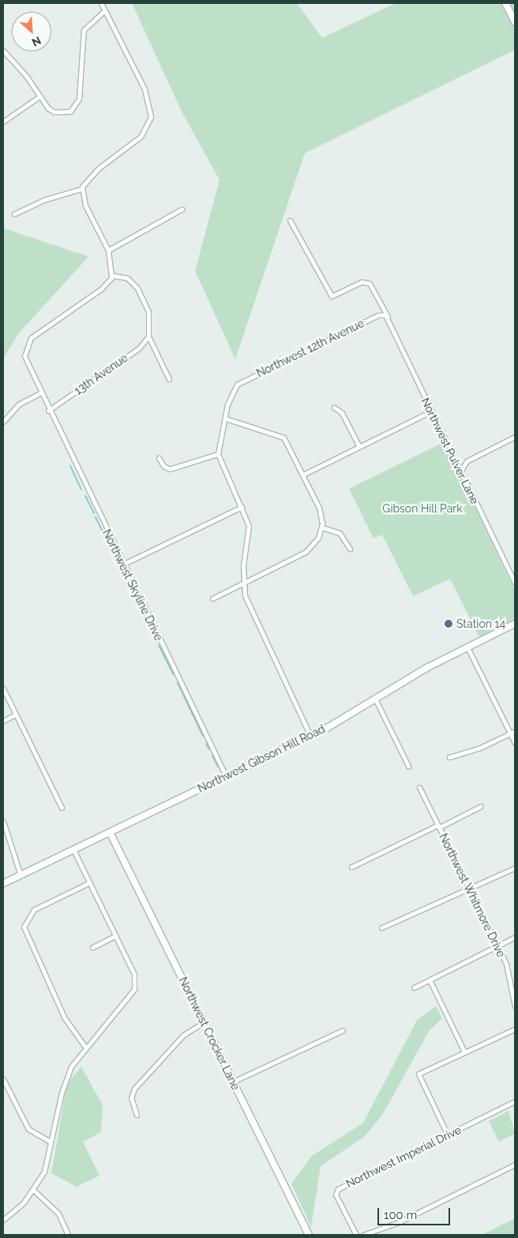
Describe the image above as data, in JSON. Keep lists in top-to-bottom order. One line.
{"streets":{"main road":["Northwest Gibson Hill Road","Northwest Crocker Lane"],"street":["Northwest 12th Avenue","13th Avenue","Northwest Pulver Lane","Northwest Skyline Drive","Northwest Whitmore Drive","Northwest Imperial Drive"]},"crossings":[["Northwest 12th Avenue","Northwest Pulver Lane"],["13th Avenue","Northwest Skyline Drive"],["Northwest Skyline Drive","Northwest Gibson Hill Road"],["Northwest Gibson Hill Road","Northwest Crocker Lane"]],"parks":["Gibson Hill Park"],"places":["Station 14"],"scale_bar":"100 m","north":"bottom right"}
